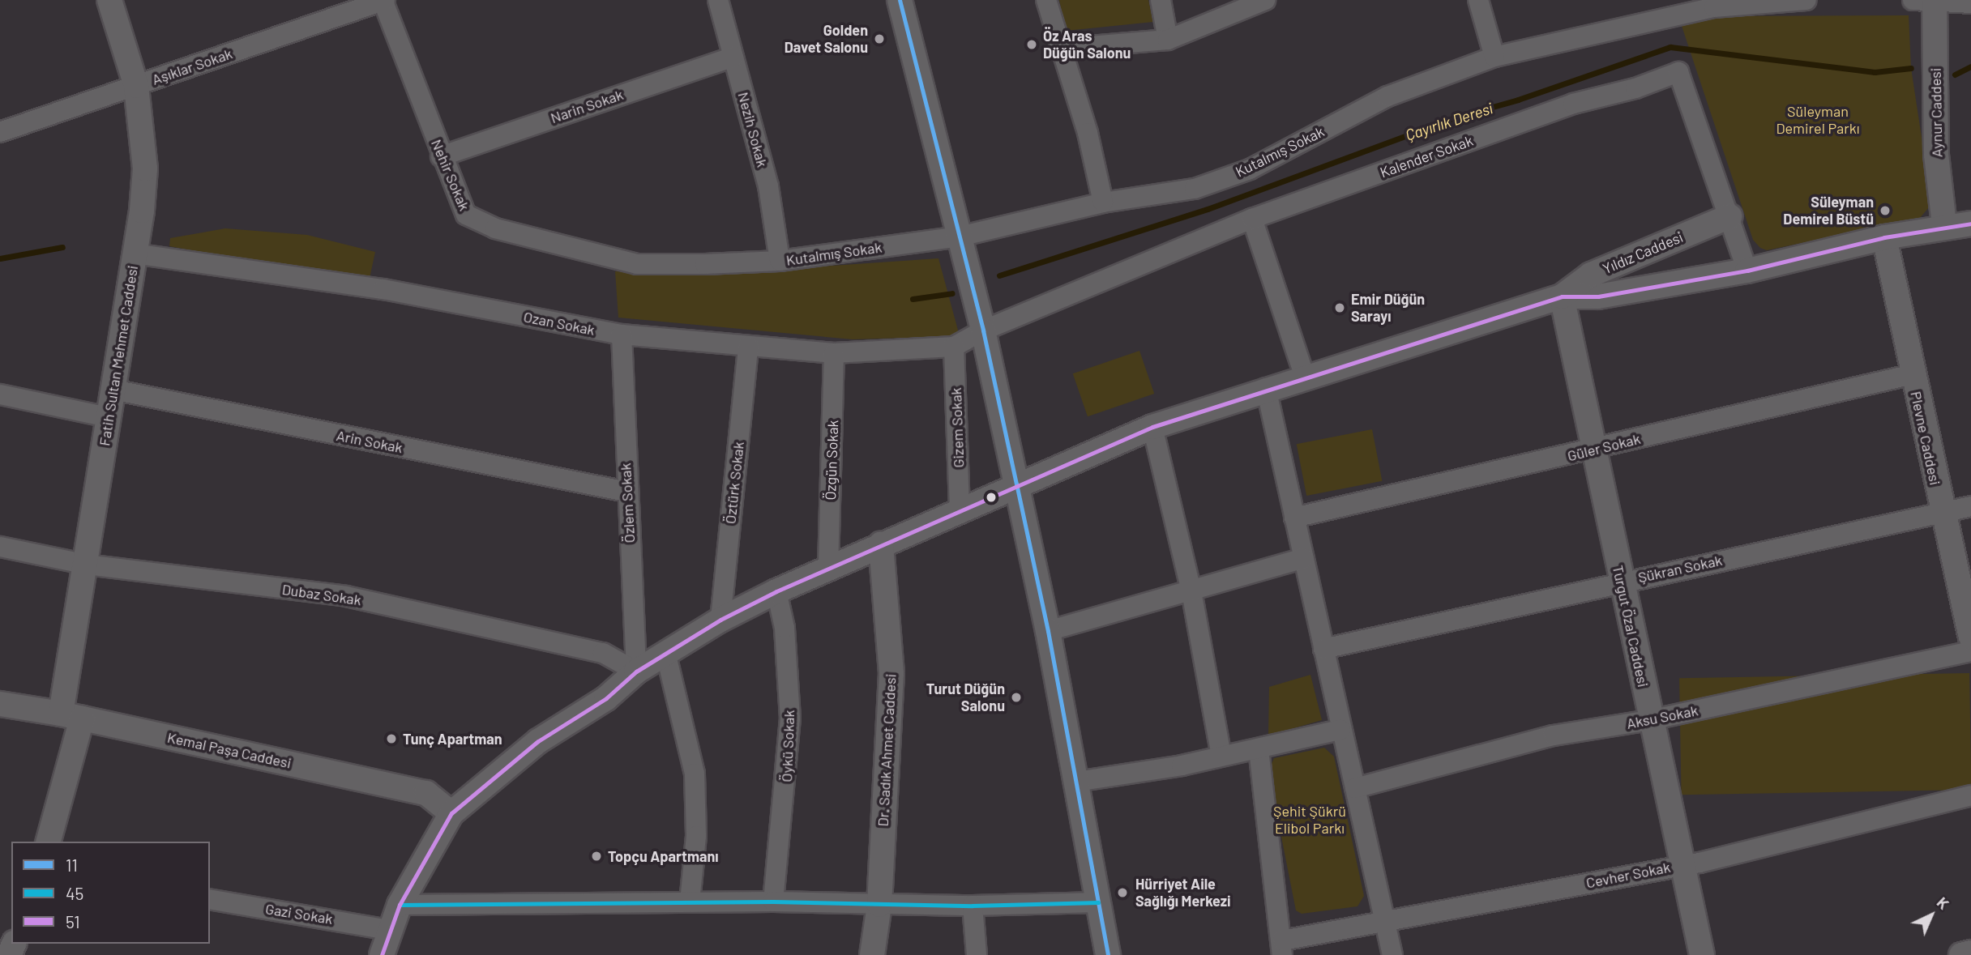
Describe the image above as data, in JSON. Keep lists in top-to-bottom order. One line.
{"streets":{"street":["Aşıklar Sokak","Narin Sokak","Aynur Caddesi","Nezih Sokak","Kutalmış Sokak","Kalender Sokak","Nehir Sokak","Yıldız Caddesi","Ozan Sokak","Fatih Sultan Mehmet Caddesi","Gizem Sokak","Plevne Caddesi","Arin Sokak","Güler Sokak","Özgün Sokak","Öztürk Sokak","Özlem Sokak","Şükran Sokak","Dubaz Sokak","Turgut Özal Caddesi","Aksu Sokak","Öykü Sokak","Kemal Paşa Caddesi","Dr. Sadık Ahmet Caddesi","Cevher Sokak","Gazi Sokak"]},"crossings":[["Aşıklar Sokak","Nehir Sokak"],["Aşıklar Sokak","Fatih Sultan Mehmet Caddesi"],["Narin Sokak","Nezih Sokak"],["Narin Sokak","Nehir Sokak"],["Aynur Caddesi","Yıldız Caddesi"],["Nezih Sokak","Kutalmış Sokak"],["Kutalmış Sokak","Nehir Sokak"],["Kalender Sokak","Yıldız Caddesi"],["Kalender Sokak","Ozan Sokak"],["Yıldız Caddesi","Gizem Sokak"],["Yıldız Caddesi","Plevne Caddesi"],["Yıldız Caddesi","Özgün Sokak"],["Yıldız Caddesi","Öztürk Sokak"],["Yıldız Caddesi","Özlem Sokak"],["Yıldız Caddesi","Dubaz Sokak"],["Yıldız Caddesi","Turgut Özal Caddesi"],["Yıldız Caddesi","Öykü Sokak"],["Yıldız Caddesi","Kemal Paşa Caddesi"],["Yıldız Caddesi","Dr. Sadık Ahmet Caddesi"],["Yıldız Caddesi","Gazi Sokak"],["Ozan Sokak","Fatih Sultan Mehmet Caddesi"],["Ozan Sokak","Gizem Sokak"],["Ozan Sokak","Özgün Sokak"],["Ozan Sokak","Öztürk Sokak"],["Ozan Sokak","Özlem Sokak"],["Fatih Sultan Mehmet Caddesi","Arin Sokak"],["Fatih Sultan Mehmet Caddesi","Dubaz Sokak"],["Fatih Sultan Mehmet Caddesi","Kemal Paşa Caddesi"],["Plevne Caddesi","Güler Sokak"],["Plevne Caddesi","Şükran Sokak"],["Arin Sokak","Özlem Sokak"],["Güler Sokak","Turgut Özal Caddesi"],["Özlem Sokak","Dubaz Sokak"],["Şükran Sokak","Turgut Özal Caddesi"],["Turgut Özal Caddesi","Aksu Sokak"],["Turgut Özal Caddesi","Cevher Sokak"]],"water":["Çayırlık Deresi"],"parks":["Süleyman Demirel Parkı","Şehit Şükrü Elibol Parkı"],"places":["Golden Davet Salonu","Öz Aras Düğün Salonu","Süleyman Demirel Büstü","Emir Düğün Sarayı","Turut Düğün Salonu","Tunç Apartman","Topçu Apartmanı","Hürriyet Aile Sağlığı Merkezi"],"lines":["transit line 11","transit line 51","transit line 45"],"legend":["11","45","51"],"north":"top right"}
